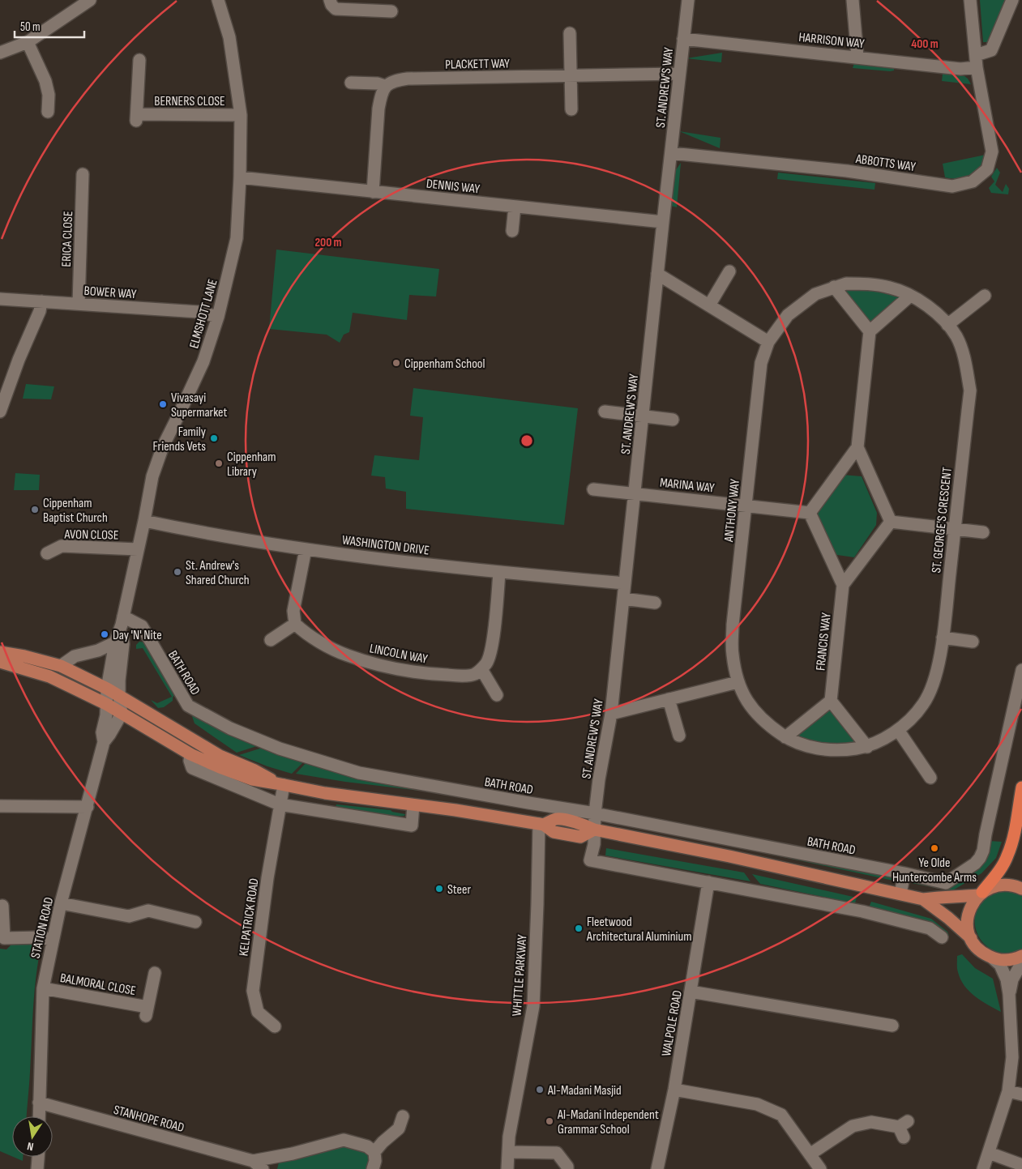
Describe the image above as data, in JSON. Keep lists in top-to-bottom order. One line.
{"streets":{"street":["HARRISON WAY","PLACKETT WAY","ST. ANDREW'S WAY","BERNERS CLOSE","ABBOTTS WAY","DENNIS WAY","ERICA CLOSE","BOWER WAY","ELMSHOTT LANE","MARINA WAY","ANTHONY WAY","ST. GEORGE'S CRESCENT","AVON CLOSE","WASHINGTON DRIVE","FRANCIS WAY","LINCOLN WAY","BATH ROAD","KELPATRICK ROAD","STATION ROAD","WHITTLE PARKWAY","BALMORAL CLOSE","WALPOLE ROAD","STANHOPE ROAD"]},"crossings":[["HARRISON WAY","ST. ANDREW'S WAY"],["HARRISON WAY","ABBOTTS WAY"],["PLACKETT WAY","ST. ANDREW'S WAY"],["ST. ANDREW'S WAY","ABBOTTS WAY"],["ST. ANDREW'S WAY","DENNIS WAY"],["ST. ANDREW'S WAY","MARINA WAY"],["ST. ANDREW'S WAY","WASHINGTON DRIVE"],["ST. ANDREW'S WAY","BATH ROAD"],["ST. ANDREW'S WAY","WALPOLE ROAD"],["BERNERS CLOSE","ELMSHOTT LANE"],["DENNIS WAY","ELMSHOTT LANE"],["ERICA CLOSE","BOWER WAY"],["BOWER WAY","ELMSHOTT LANE"],["ELMSHOTT LANE","AVON CLOSE"],["ELMSHOTT LANE","WASHINGTON DRIVE"],["ELMSHOTT LANE","BATH ROAD"],["ELMSHOTT LANE","STATION ROAD"],["MARINA WAY","ANTHONY WAY"],["ANTHONY WAY","ST. GEORGE'S CRESCENT"],["STATION ROAD","BALMORAL CLOSE"],["STATION ROAD","STANHOPE ROAD"]],"places":["Cippenham School","Vivasayi Supermarket","Family Friends Vets","Cippenham Library","Cippenham Baptist Church","St. Andrew's Shared Church","Day 'N' Nite","Ye Olde Huntercombe Arms","Steer","Fleetwood Architectural Aluminium","Al-Madani Masjid","Al-Madani Independent Grammar School"],"scale_bar":"50 m","north":"bottom","rings":["400 m","200 m"]}
